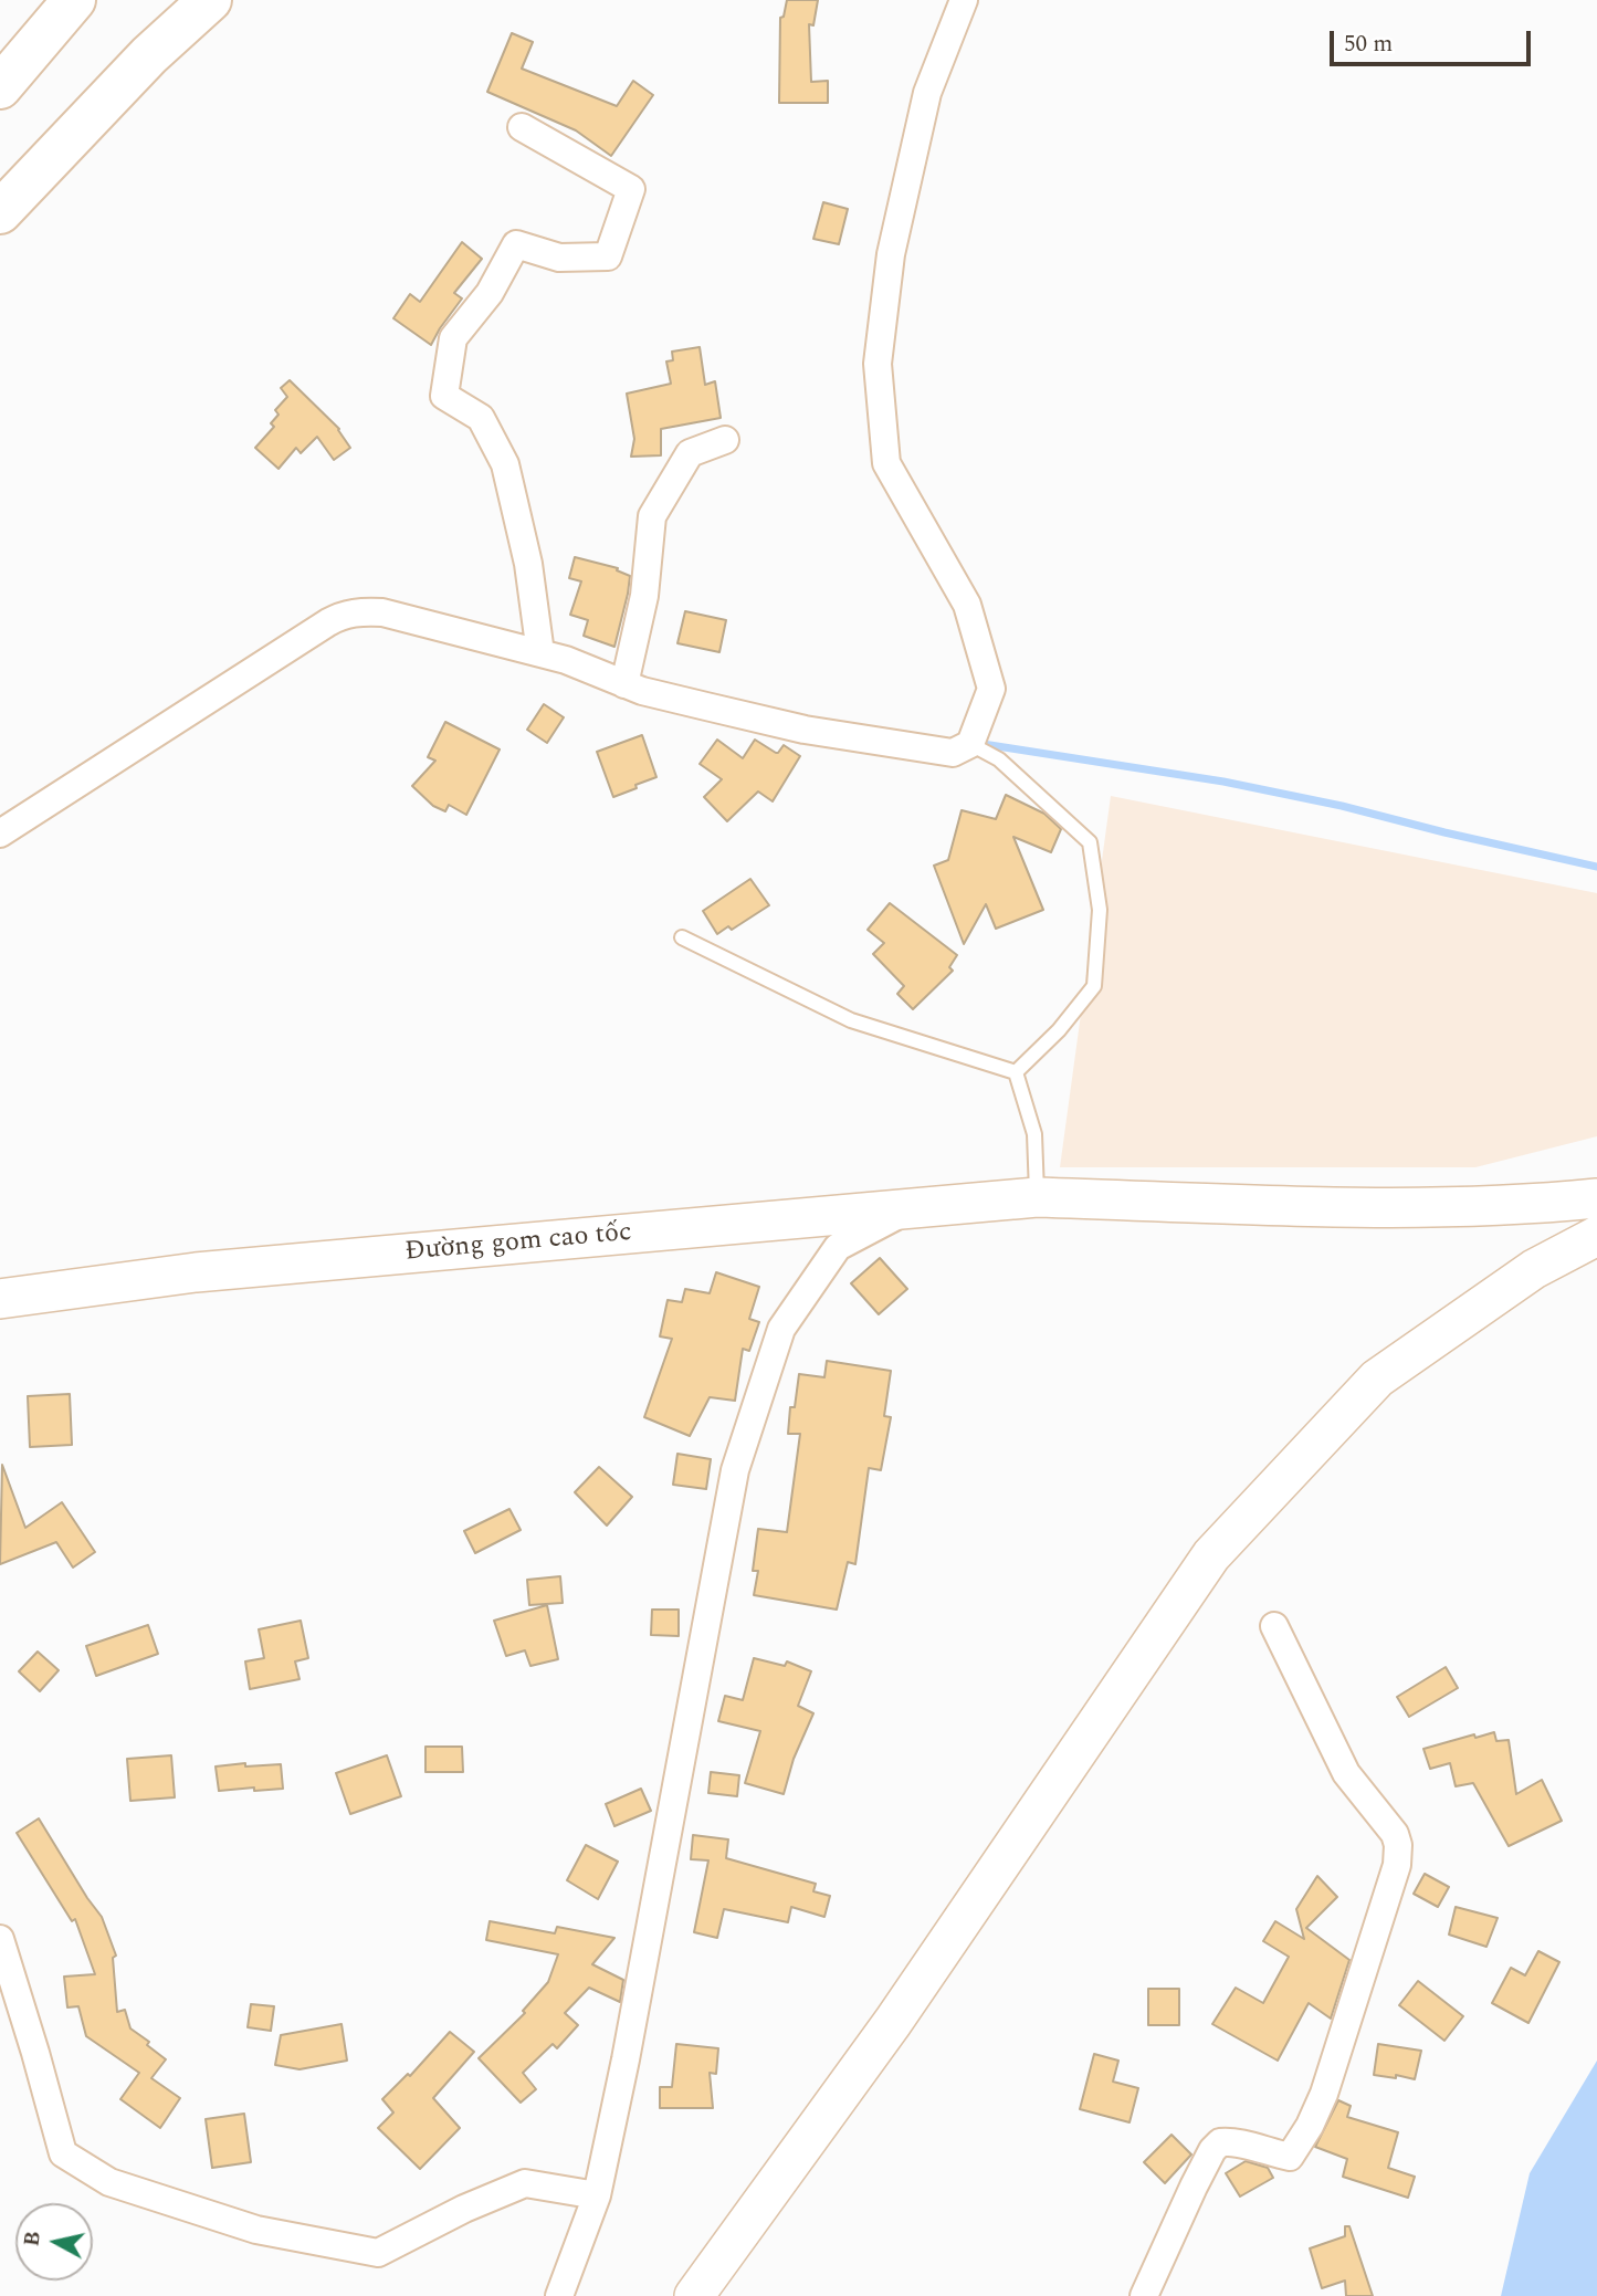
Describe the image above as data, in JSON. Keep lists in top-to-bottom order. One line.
{"streets":{"main road":["Đường gom cao tốc"]},"scale_bar":"50 m","north":"left"}
